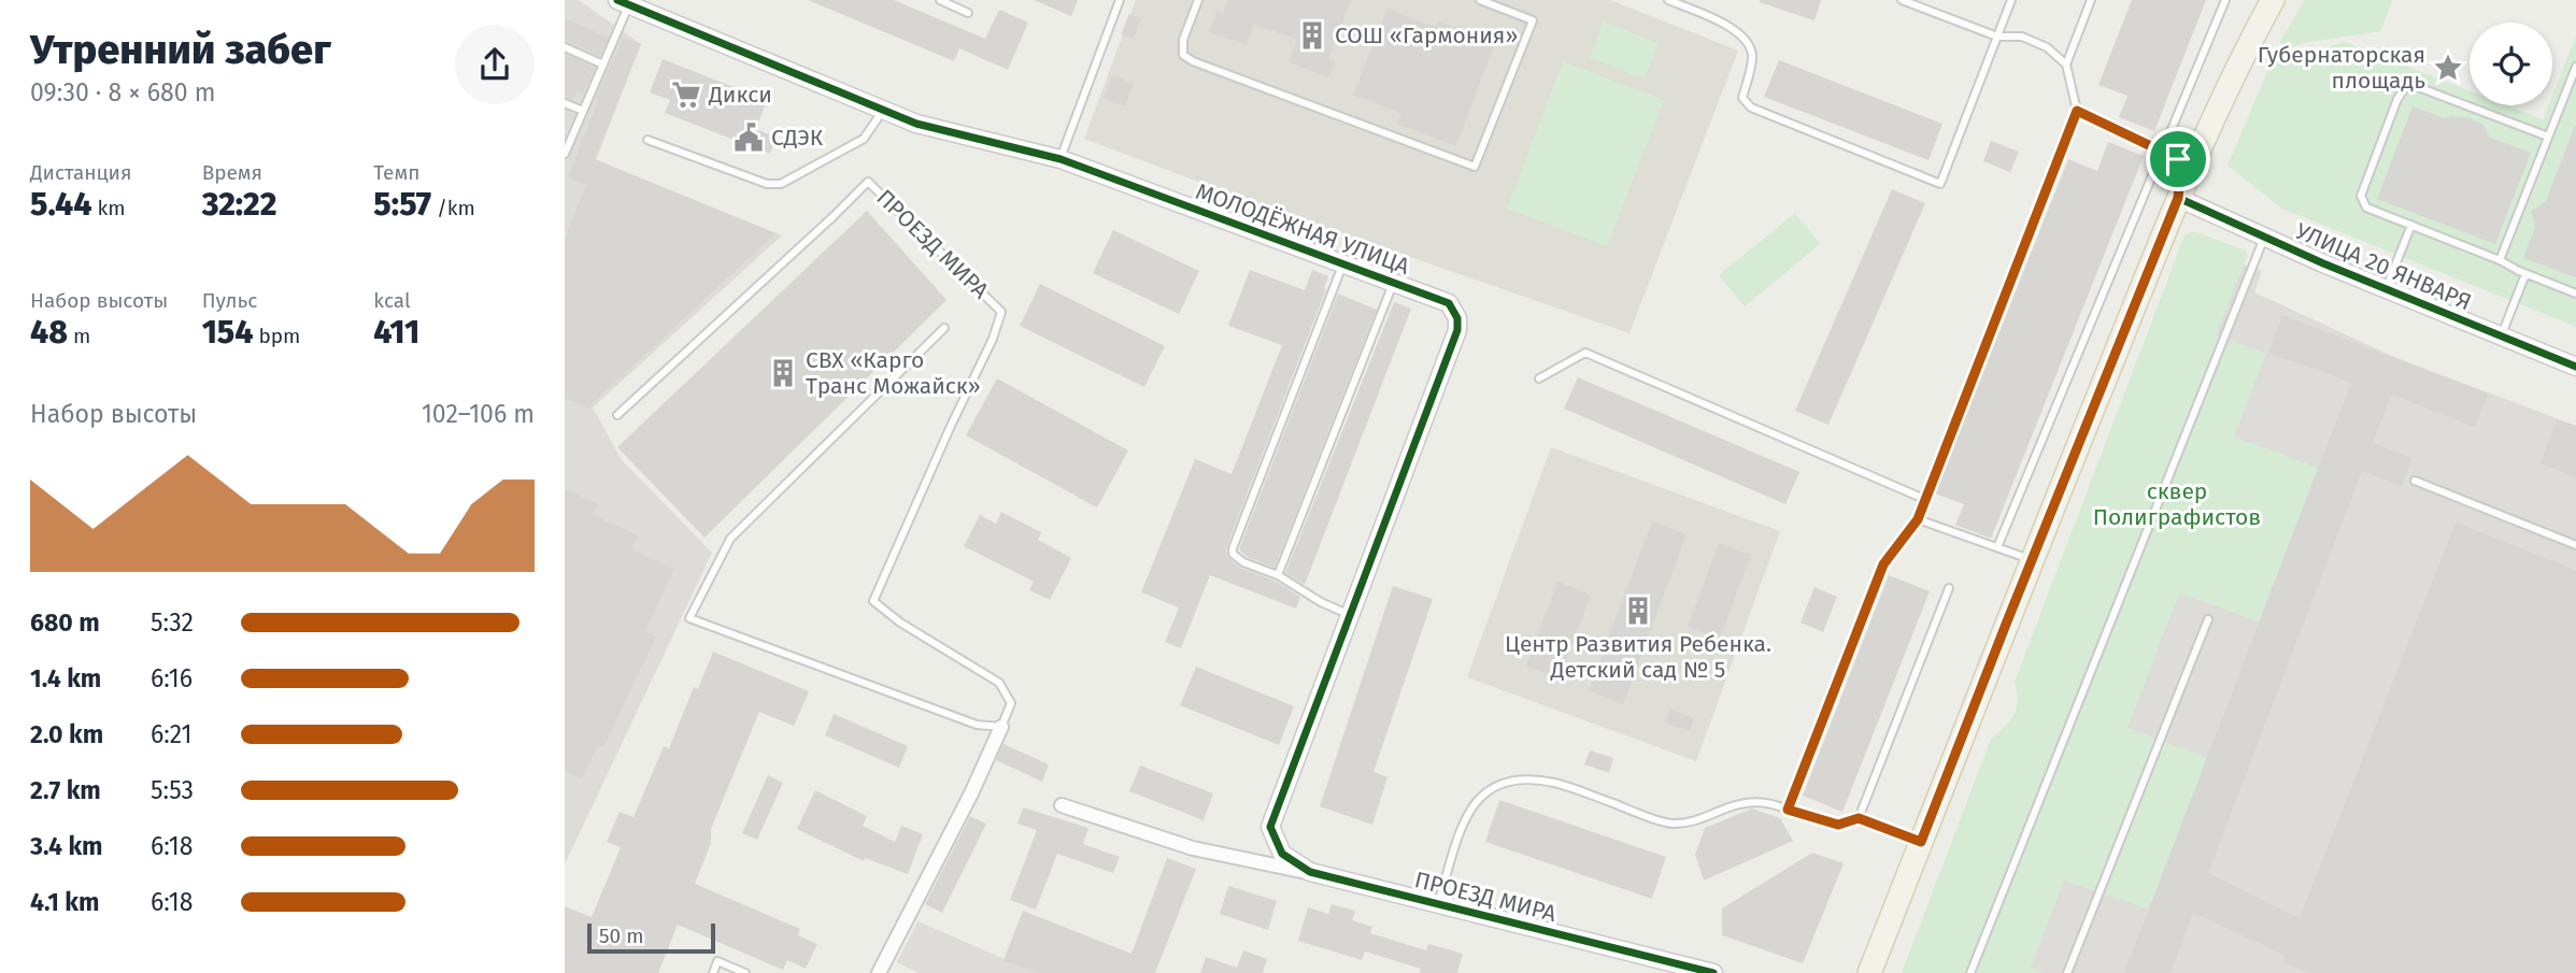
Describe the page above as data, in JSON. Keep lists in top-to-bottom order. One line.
{"streets":{"street":["МОЛОДЁЖНАЯ УЛИЦА","ПРОЕЗД МИРА","УЛИЦА 20 ЯНВАРЯ"]},"crossings":[["МОЛОДЁЖНАЯ УЛИЦА","ПРОЕЗД МИРА"]],"parks":["сквер Полиграфистов"],"places":{"building":["СОШ «Гармония»","СВХ «Карго Транс Можайск»","Центр Развития Ребенка. Детский сад № 5"],"place":["Губернаторская площадь"],"supermarket":["Дикси"],"public building":["СДЭК"]},"scale_bar":"50 m","page":{"heading":["Утренний забег","09:30 · 8 × 680 m"],"stats":[["Дистанция","5.44 km"],["Время","32:22"],["Темп","5:57 /km"],["Набор высоты","48 m"],["Пульс","154 bpm"],["kcal","411"]],"chart":["Набор высоты","102–106 m"],"list":[{"name":"680 m","note":"5:32"},{"name":"1.4 km","note":"6:16"},{"name":"2.0 km","note":"6:21"},{"name":"2.7 km","note":"5:53"},{"name":"3.4 km","note":"6:18"},{"name":"4.1 km","note":"6:18"}],"scale":"50 m"}}
